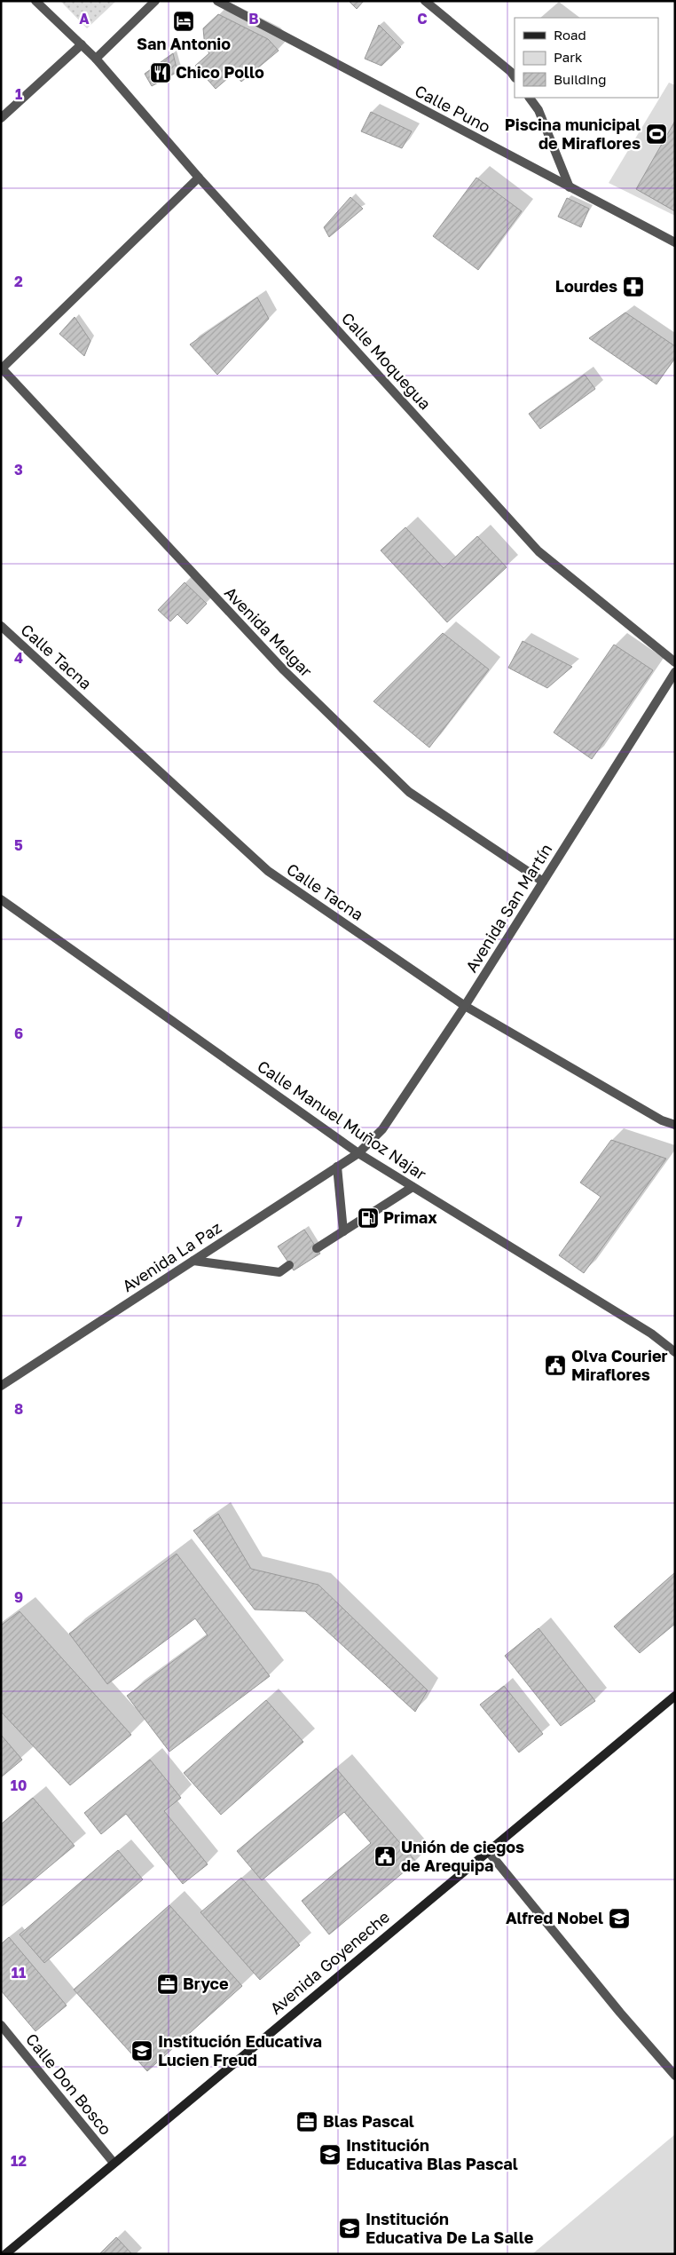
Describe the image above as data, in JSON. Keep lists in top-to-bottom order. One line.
{"streets":{"main road":["Avenida Goyeneche"],"street":["Calle Puno","Calle Moquegua","Avenida Melgar","Calle Tacna","Avenida San Martín","Calle Manuel Muñoz Najar","Avenida La Paz","Calle Don Bosco"]},"crossings":[["Avenida Melgar","Avenida San Martín"],["Calle Tacna","Avenida San Martín"],["Avenida San Martín","Calle Manuel Muñoz Najar"],["Avenida San Martín","Avenida La Paz"],["Calle Manuel Muñoz Najar","Avenida La Paz"],["Avenida Goyeneche","Calle Don Bosco"]],"places":{"hotel":["San Antonio"],"restaurant":["Chico Pollo"],"sports":["Piscina municipal de Miraflores"],"pharmacy":["Lourdes"],"fuel station":["Primax"],"public building":["Olva Courier Miraflores","Unión de ciegos de Arequipa"],"school or university":["Alfred Nobel","Institución Educativa Lucien Freud","Institución Educativa Blas Pascal","Institución Educativa De La Salle"],"office":["Bryce","Blas Pascal"]},"legend":["Road","Park","Building"],"grid":{"columns":["A","B","C"],"rows":["1","2","3","4","5","6","7","8","9","10","11","12"]}}
